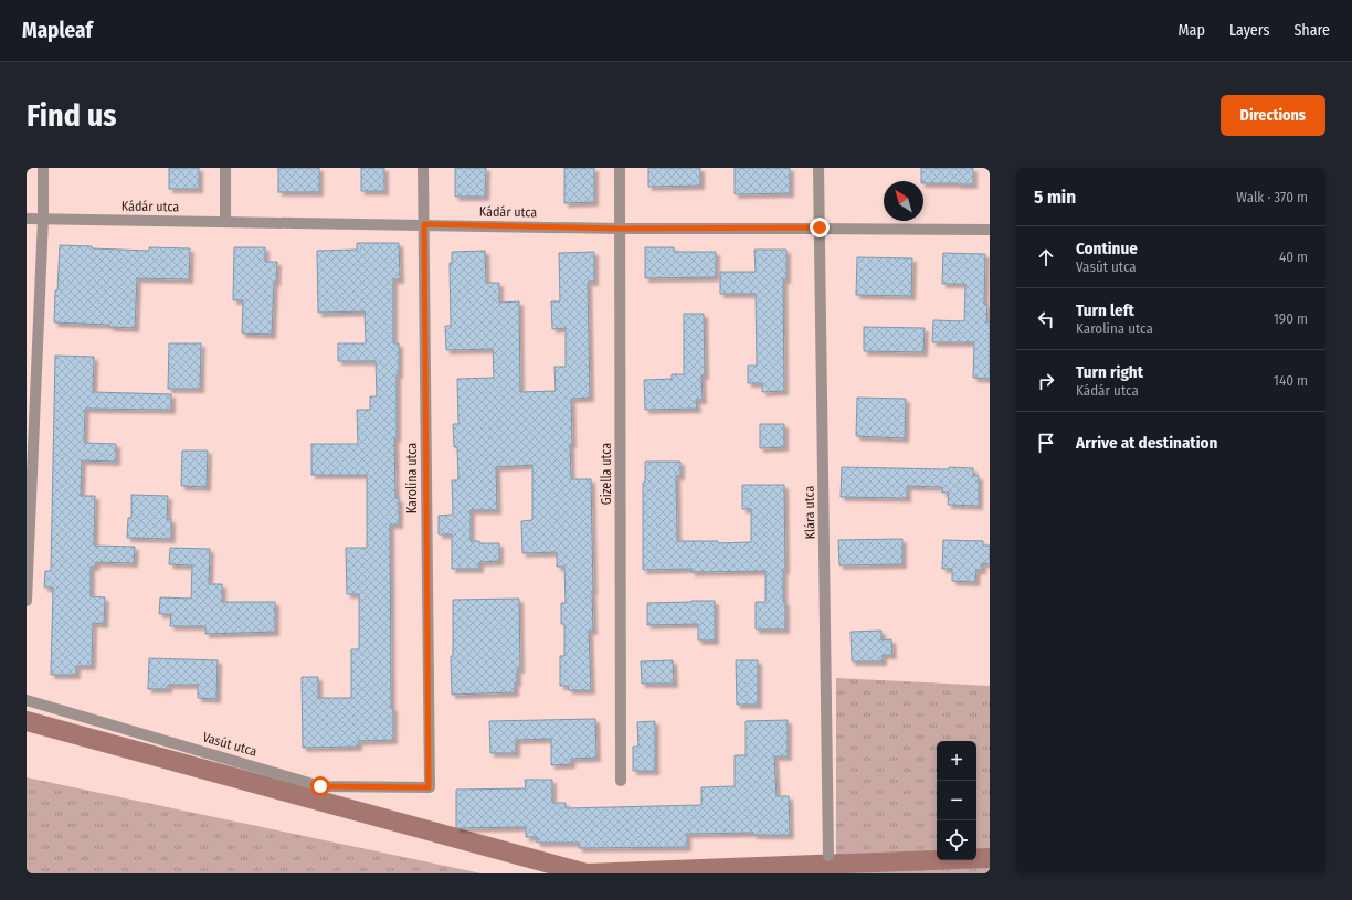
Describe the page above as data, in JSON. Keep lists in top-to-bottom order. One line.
{"streets":{"street":["Kádár utca","Gizella utca","Karolina utca","Klára utca","Vasút utca"]},"crossings":[["Kádár utca","Gizella utca"],["Kádár utca","Karolina utca"],["Kádár utca","Klára utca"],["Karolina utca","Vasút utca"]],"north":"top left","page":{"header":"Mapleaf","nav":["Map","Layers","Share"],"buttons":"Directions","title":"Find us","heading":["5 min","Walk · 370 m"],"list":[["Continue","Vasút utca","40 m"],["Turn left","Karolina utca","190 m"],["Turn right","Kádár utca","140 m"],"Arrive at destination"],"map_buttons":["+","−"]}}
